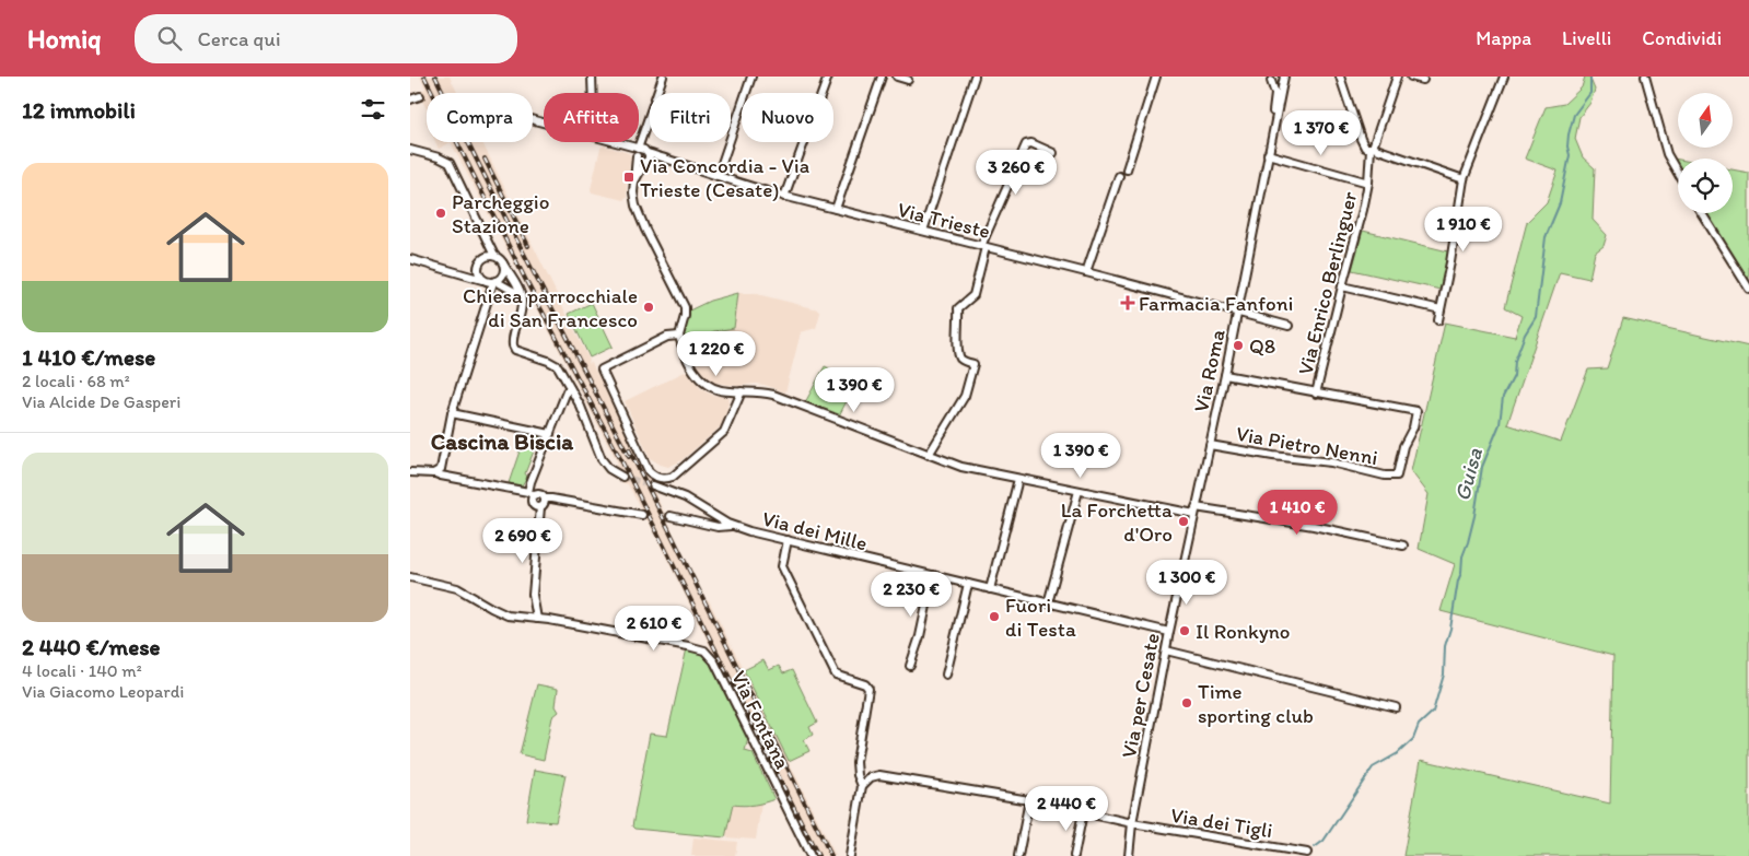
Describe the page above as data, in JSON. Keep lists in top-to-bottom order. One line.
{"streets":{"street":["Via Trieste","Via Enrico Berlinguer","Via Roma","Via Pietro Nenni","Via dei Mille","Via per Cesate","Via Fontana","Via dei Tigli"]},"crossings":[["Via Trieste","Via Roma"],["Via Enrico Berlinguer","Via Pietro Nenni"],["Via Roma","Via Pietro Nenni"],["Via Roma","Via per Cesate"],["Via dei Mille","Via per Cesate"],["Via per Cesate","Via dei Tigli"]],"districts":["Cascina Biscia"],"water":["Guisa"],"places":{"transit":["Via Concordia - Via Trieste (Cesate)"],"other":["Parcheggio Stazione","Chiesa parrocchiale di San Francesco","Q8","La Forchetta d'Oro","Fuori di Testa","Il Ronkyno","Time sporting club"],"health":["Farmacia Fanfoni"]},"north":"top","page":{"header":"Homiq","search":"Cerca qui","nav":["Mappa","Livelli","Condividi"],"heading":"12 immobili","chip":["Compra","Affitta","Filtri","Nuovo"],"price":["1 370 €","3 260 €","1 910 €","1 220 €","1 390 €","1 390 €","1 410 €","2 690 €","1 300 €","2 230 €","2 610 €","2 440 €"],"list":[{"name":"1 410 €/mese","note":"2 locali · 68 m² · Via Alcide De Gasperi"},{"name":"2 440 €/mese","note":"4 locali · 140 m² · Via Giacomo Leopardi"}]}}
